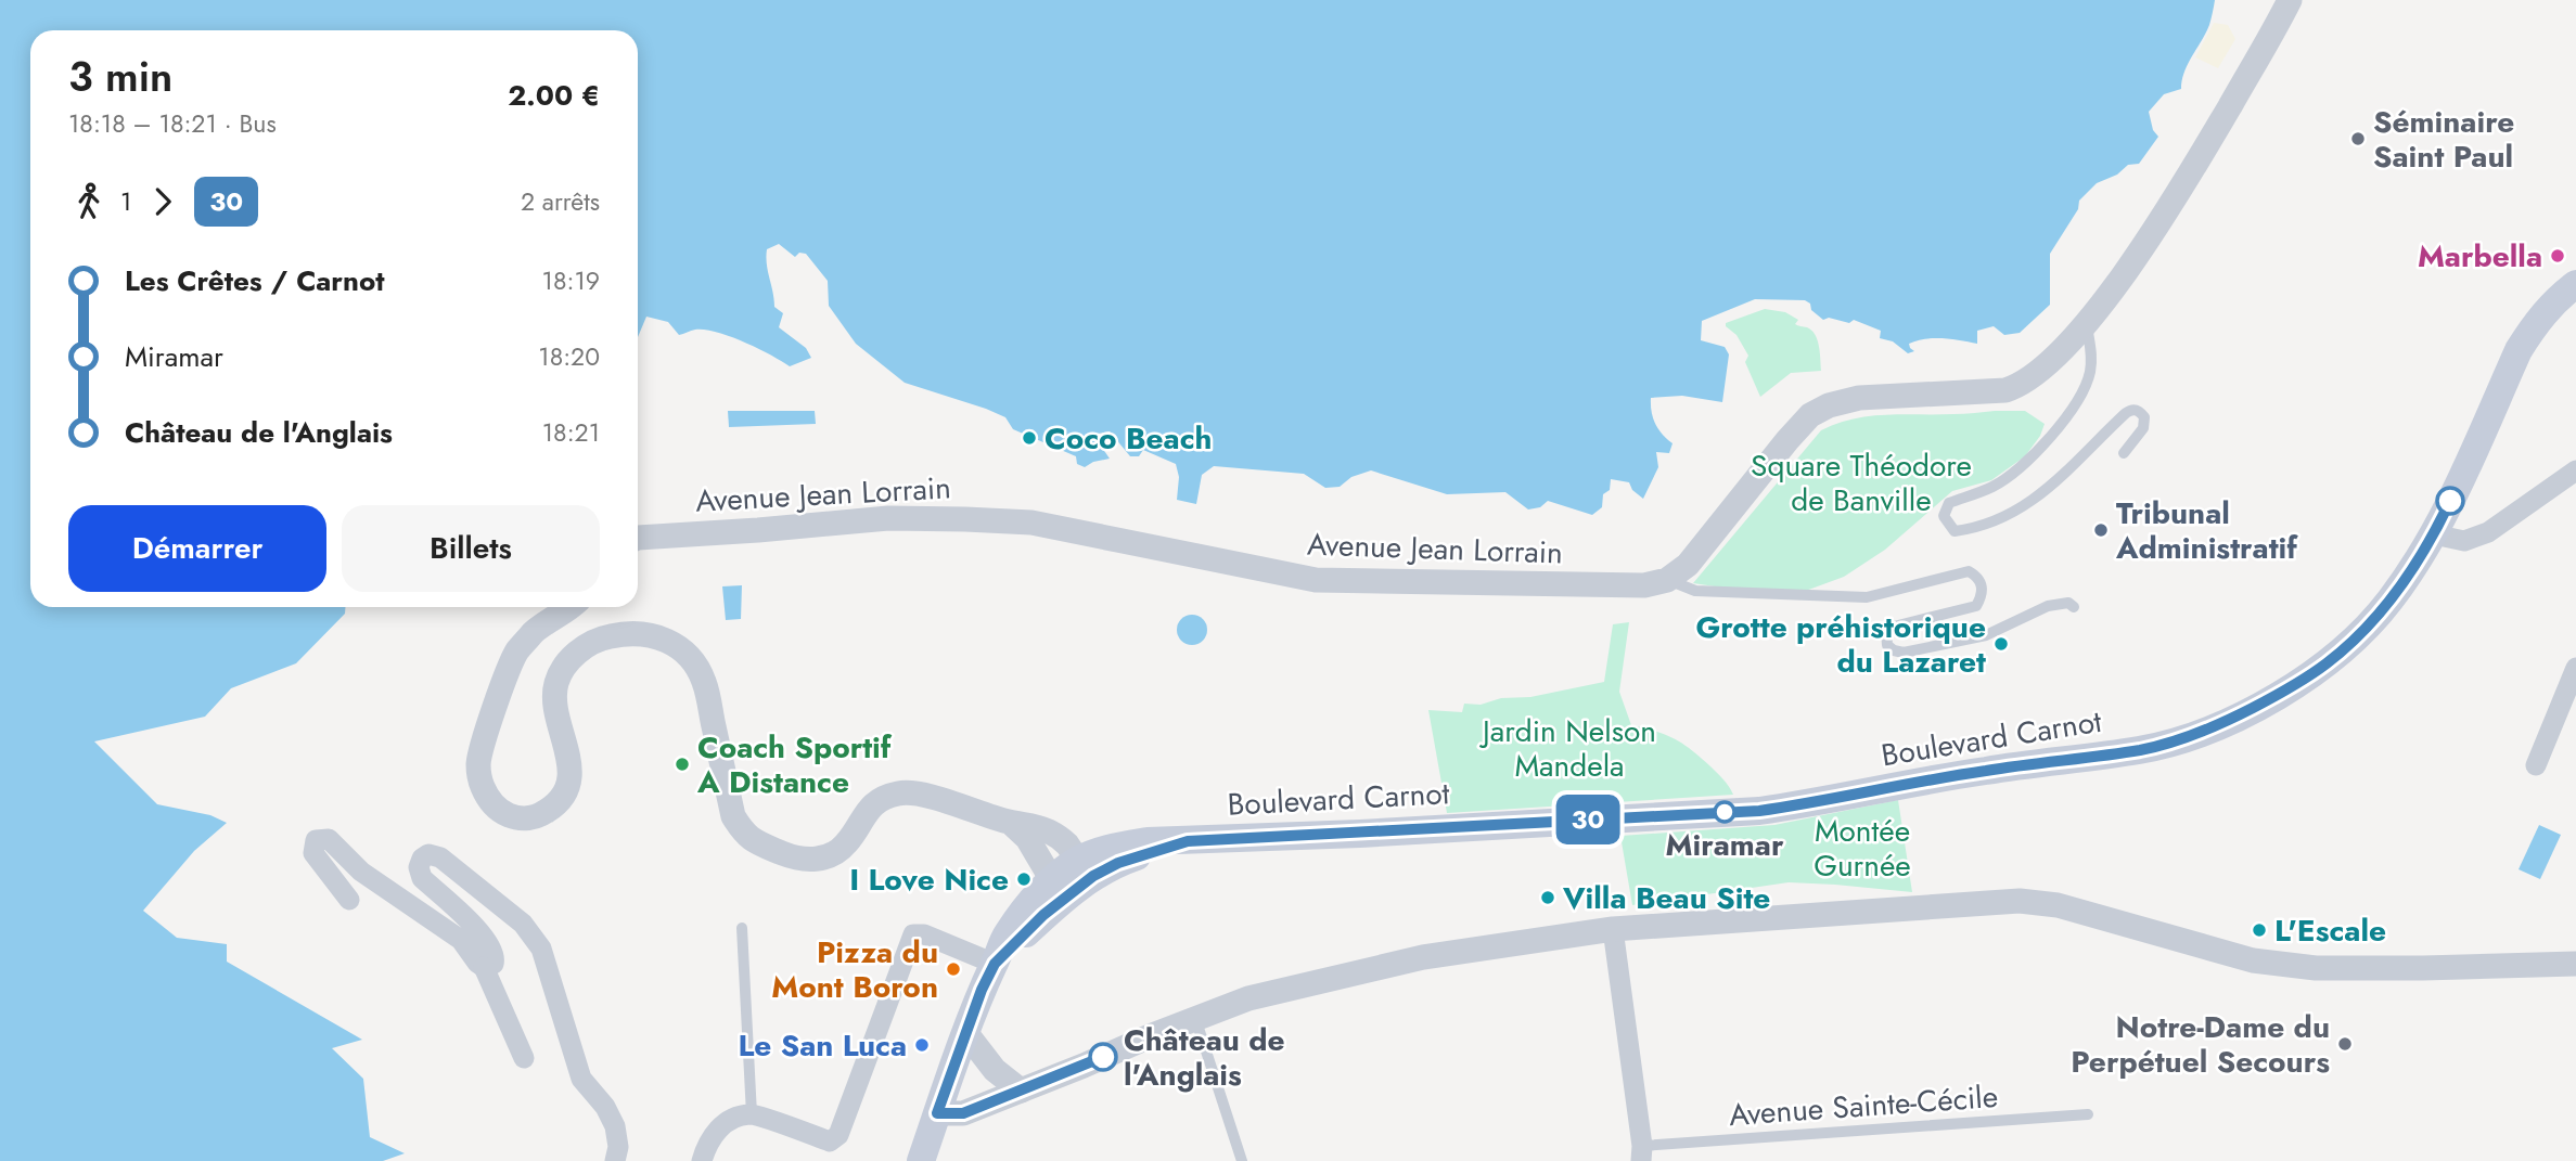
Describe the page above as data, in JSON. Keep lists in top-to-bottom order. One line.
{"streets":{"main road":["Boulevard Carnot"],"street":["Avenue Jean Lorrain"],"lane":["Avenue Sainte-Cécile"]},"parks":["Square Théodore de Banville","Jardin Nelson Mandela","Montée Gurnée"],"places":["Séminaire Saint Paul","Marbella","Coco Beach","Tribunal Administratif","Grotte préhistorique du Lazaret","Coach Sportif A Distance","Miramar","I Love Nice","Villa Beau Site","L'Escale","Pizza du Mont Boron","Notre-Dame du Perpétuel Secours","Le San Luca","Château de l'Anglais"],"lines":["bus line 30"],"page":{"on_map":"30","heading":["3 min","18:18 – 18:21 · Bus","2.00 €"],"legs":["1","30","2 arrêts"],"list":[{"name":"Les Crêtes / Carnot","value":"18:19"},{"name":"Miramar","value":"18:20"},{"name":"Château de l'Anglais","value":"18:21"}],"buttons":["Démarrer","Billets"]}}
